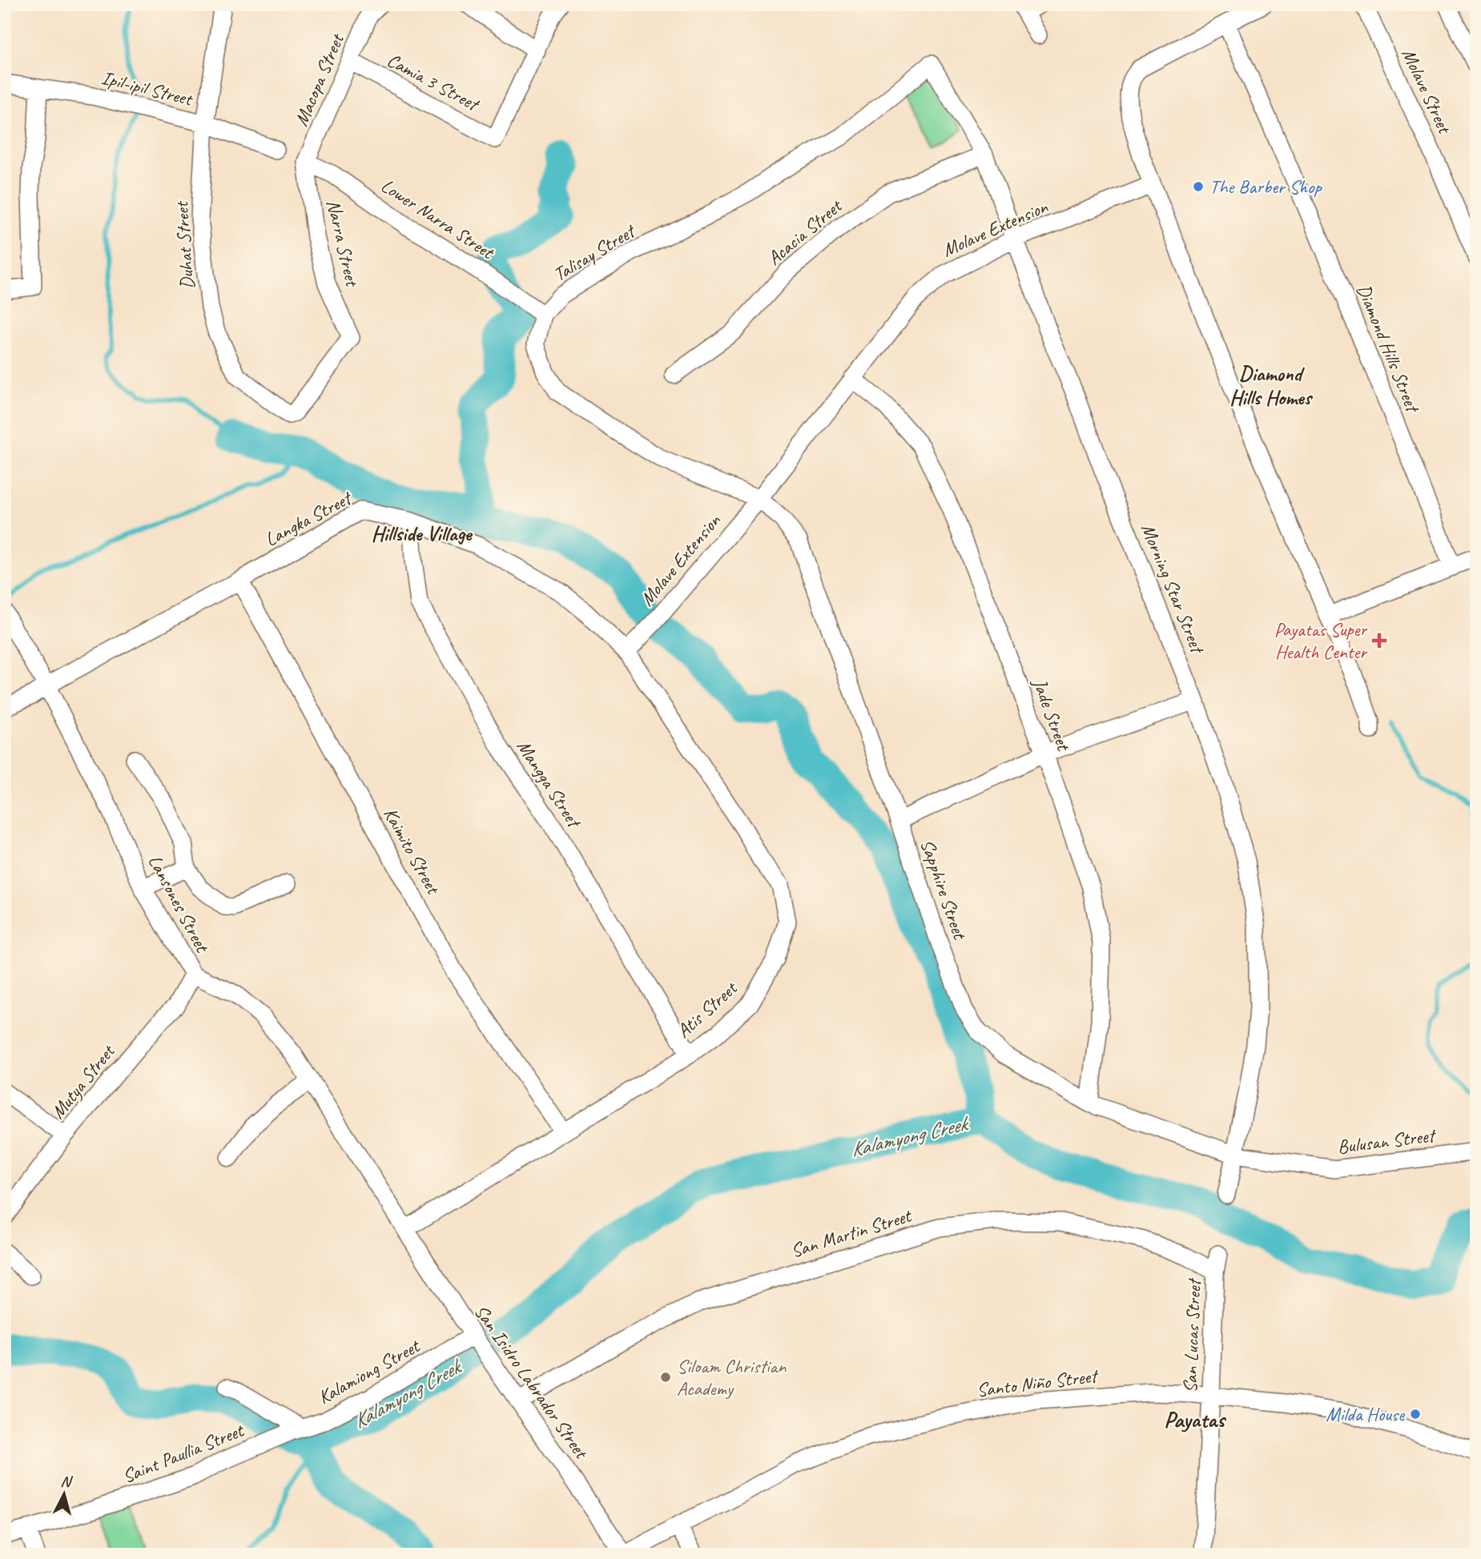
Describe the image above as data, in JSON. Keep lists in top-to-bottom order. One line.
{"streets":{"street":["Macopa Street","Camia 3 Street","Ipil-ipil Street","Molave Street","Lower Narra Street","Molave Extension","Acacia Street","Narra Street","Duhat Street","Talisay Street","Diamond Hills Street","Langka Street","Morning Star Street","Jade Street","Mangga Street","Kaimito Street","Sapphire Street","Lansones Street","Atis Street","Mutya Street","Bulusan Street","San Martin Street","San Lucas Street","Kalamiong Street","San Isidro Labrador Street","Santo Niño Street","Saint Paullia Street"]},"crossings":[["Macopa Street","Camia 3 Street"],["Macopa Street","Lower Narra Street"],["Macopa Street","Narra Street"],["Ipil-ipil Street","Duhat Street"],["Lower Narra Street","Narra Street"],["Lower Narra Street","Talisay Street"],["Molave Extension","Langka Street"],["Molave Extension","Morning Star Street"],["Molave Extension","Jade Street"],["Molave Extension","Sapphire Street"],["Molave Extension","Atis Street"],["Acacia Street","Morning Star Street"],["Narra Street","Duhat Street"],["Talisay Street","Morning Star Street"],["Langka Street","Mangga Street"],["Langka Street","Kaimito Street"],["Langka Street","Lansones Street"],["Langka Street","Atis Street"],["Morning Star Street","Sapphire Street"],["Morning Star Street","Bulusan Street"],["Jade Street","Sapphire Street"],["Mangga Street","Atis Street"],["Kaimito Street","Atis Street"],["Sapphire Street","Bulusan Street"],["Lansones Street","Atis Street"],["Lansones Street","Mutya Street"],["Lansones Street","San Isidro Labrador Street"],["Atis Street","San Isidro Labrador Street"],["San Martin Street","San Lucas Street"],["San Martin Street","San Isidro Labrador Street"],["San Lucas Street","Santo Niño Street"],["Kalamiong Street","San Isidro Labrador Street"],["Kalamiong Street","Saint Paullia Street"],["San Isidro Labrador Street","Santo Niño Street"]],"districts":["Diamond Hills Homes","Hillside Village","Payatas"],"water":["Kalamyong Creek"],"places":{"other":["The Barber Shop","Siloam Christian Academy","Milda House"],"health":["Payatas Super Health Center"]},"north":"top"}
